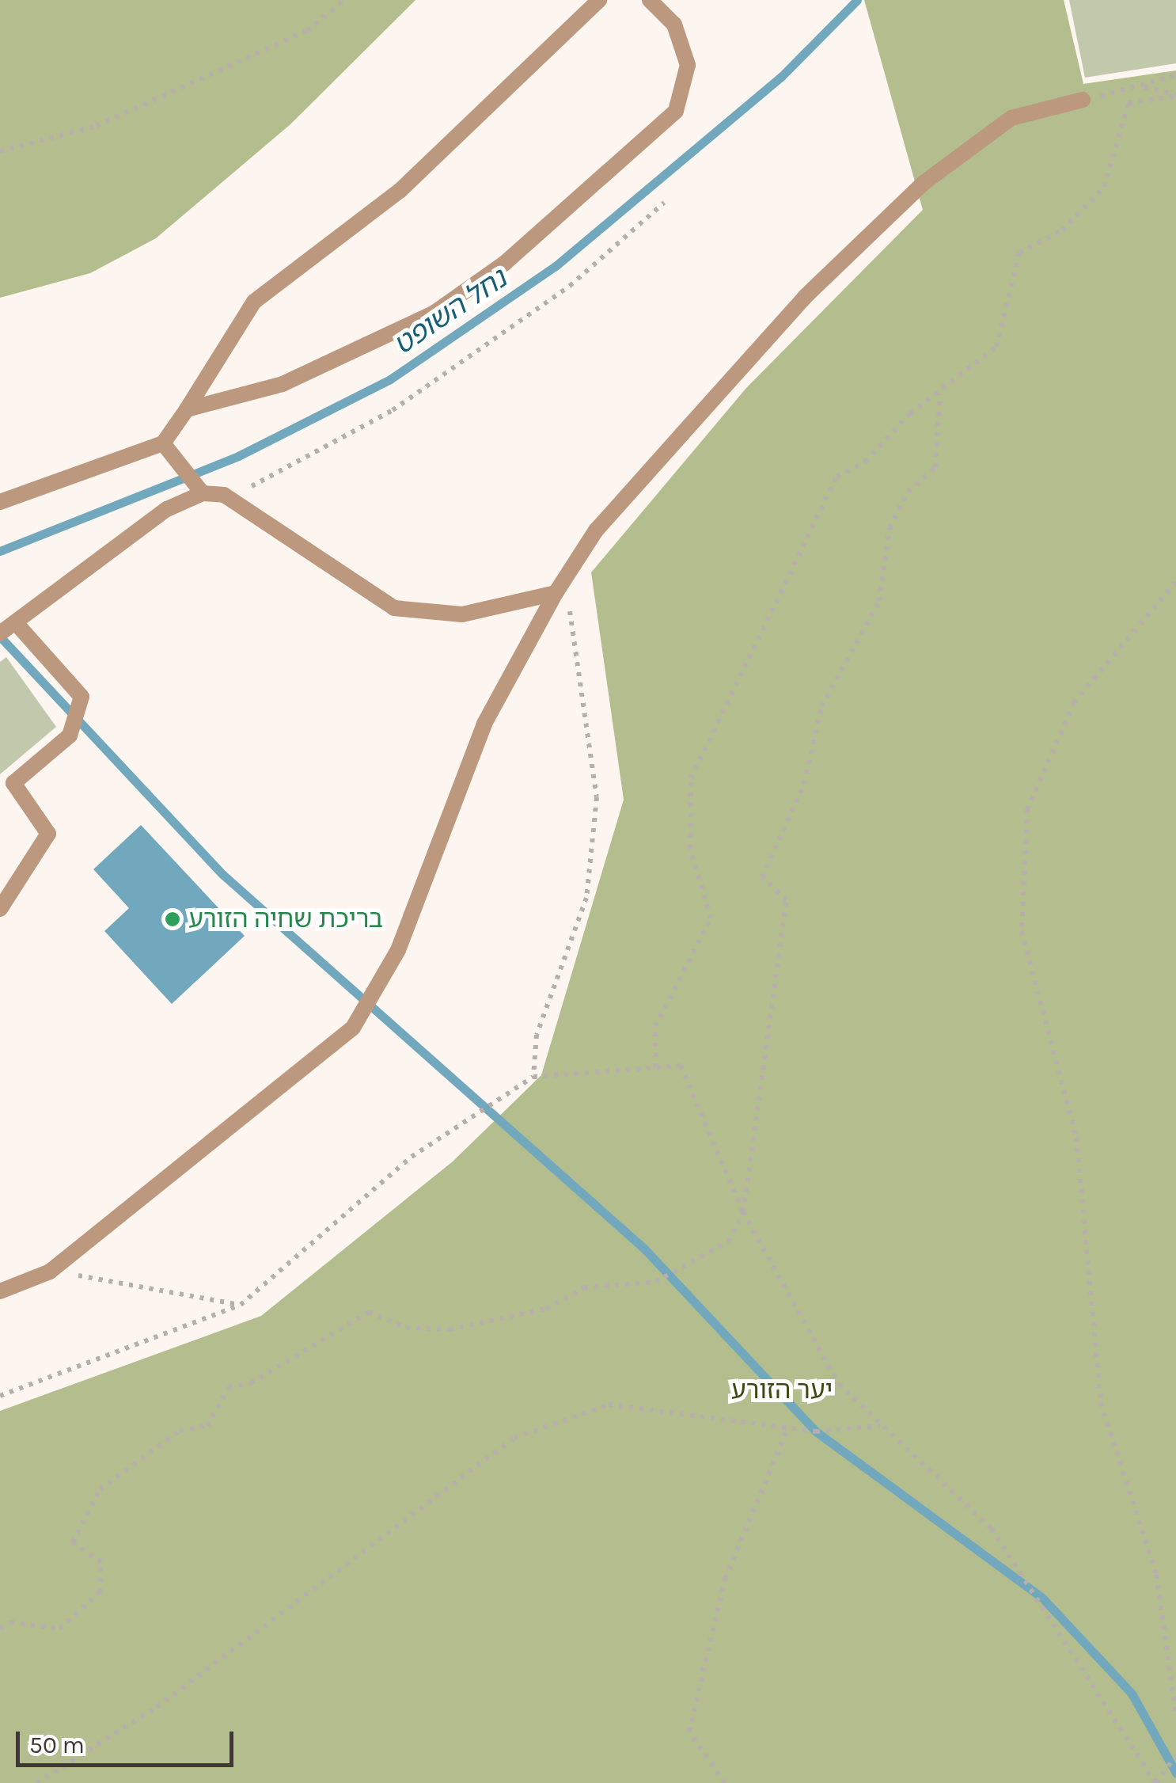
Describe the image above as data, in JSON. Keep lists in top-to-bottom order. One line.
{"water":["נחל השופט"],"parks":["יער הזורע"],"places":["בריכת שחיה הזורע"],"scale_bar":"50 m"}
